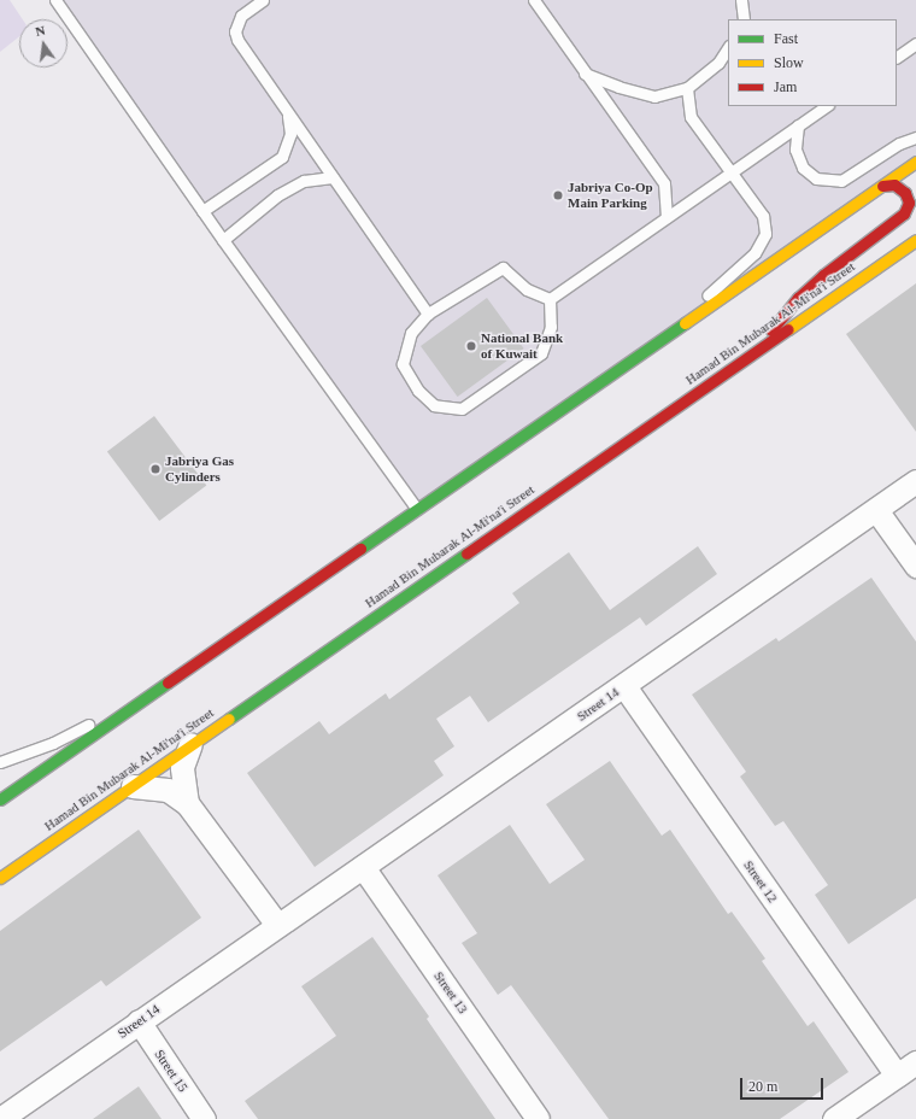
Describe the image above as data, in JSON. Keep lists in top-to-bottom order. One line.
{"streets":{"street":["Hamad Bin Mubarak Al-Mi'na'i Street","Street 14","Street 12","Street 13","Street 15"]},"crossings":[["Street 14","Street 12"],["Street 14","Street 13"],["Street 14","Street 15"]],"places":["Jabriya Co-Op Main Parking","National Bank of Kuwait","Jabriya Gas Cylinders"],"legend":["Fast","Slow","Jam"],"scale_bar":"20 m","north":"top"}
